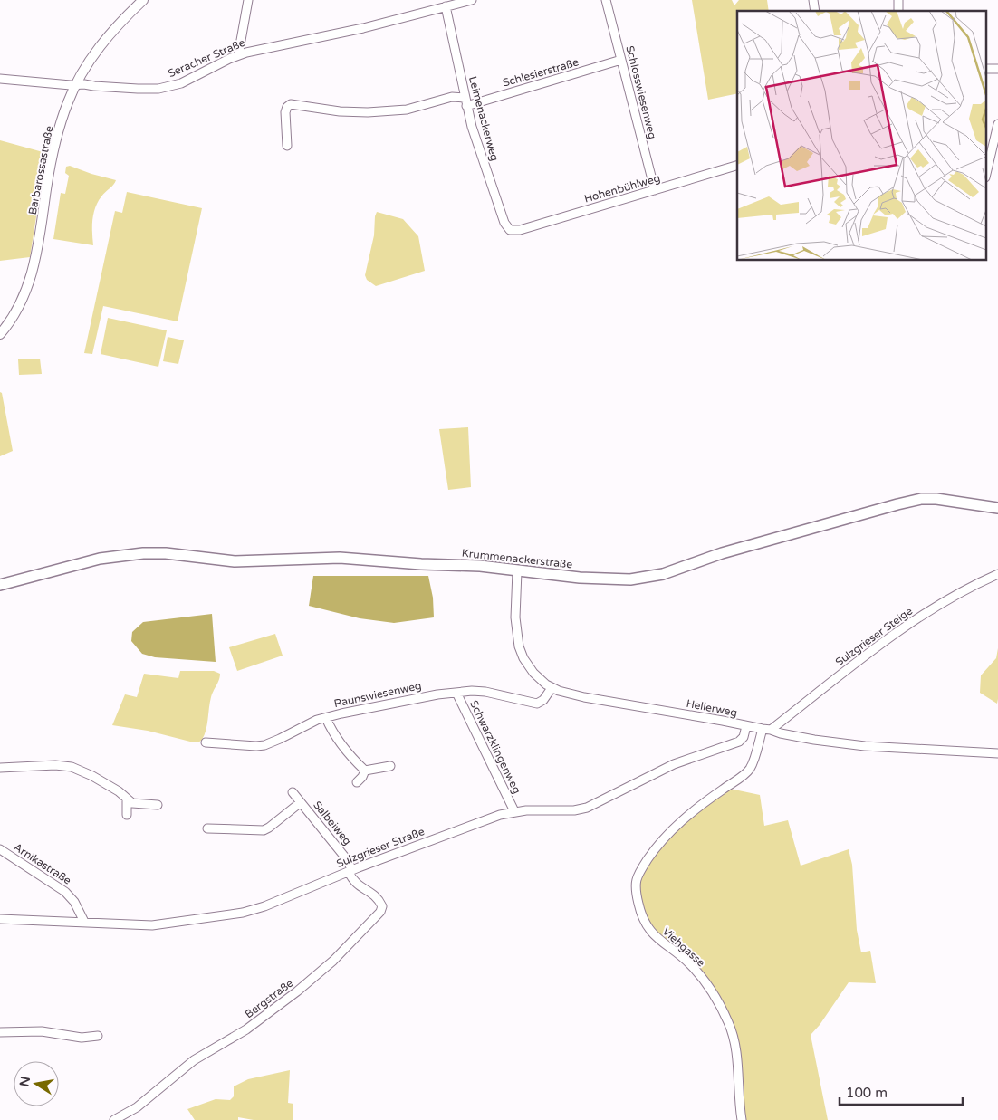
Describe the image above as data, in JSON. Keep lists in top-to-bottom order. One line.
{"streets":{"main road":["Krummenackerstraße"],"street":["Seracher Straße","Schlesierstraße","Schlosswiesenweg","Leimenackerweg","Barbarossastraße","Hohenbühlweg","Sulzgrieser Steige","Raunswiesenweg","Hellerweg","Schwarzklingenweg","Salbeiweg","Sulzgrieser Straße","Arnikastraße","Viehgasse","Bergstraße"]},"crossings":[["Seracher Straße","Leimenackerweg"],["Seracher Straße","Barbarossastraße"],["Schlesierstraße","Schlosswiesenweg"],["Schlesierstraße","Leimenackerweg"],["Schlosswiesenweg","Hohenbühlweg"],["Leimenackerweg","Hohenbühlweg"],["Krummenackerstraße","Hellerweg"],["Sulzgrieser Steige","Hellerweg"],["Sulzgrieser Steige","Viehgasse"],["Raunswiesenweg","Hellerweg"],["Raunswiesenweg","Schwarzklingenweg"],["Hellerweg","Sulzgrieser Straße"],["Hellerweg","Viehgasse"],["Schwarzklingenweg","Sulzgrieser Straße"],["Salbeiweg","Sulzgrieser Straße"],["Salbeiweg","Bergstraße"],["Sulzgrieser Straße","Arnikastraße"],["Sulzgrieser Straße","Bergstraße"]],"scale_bar":"100 m","north":"left"}
